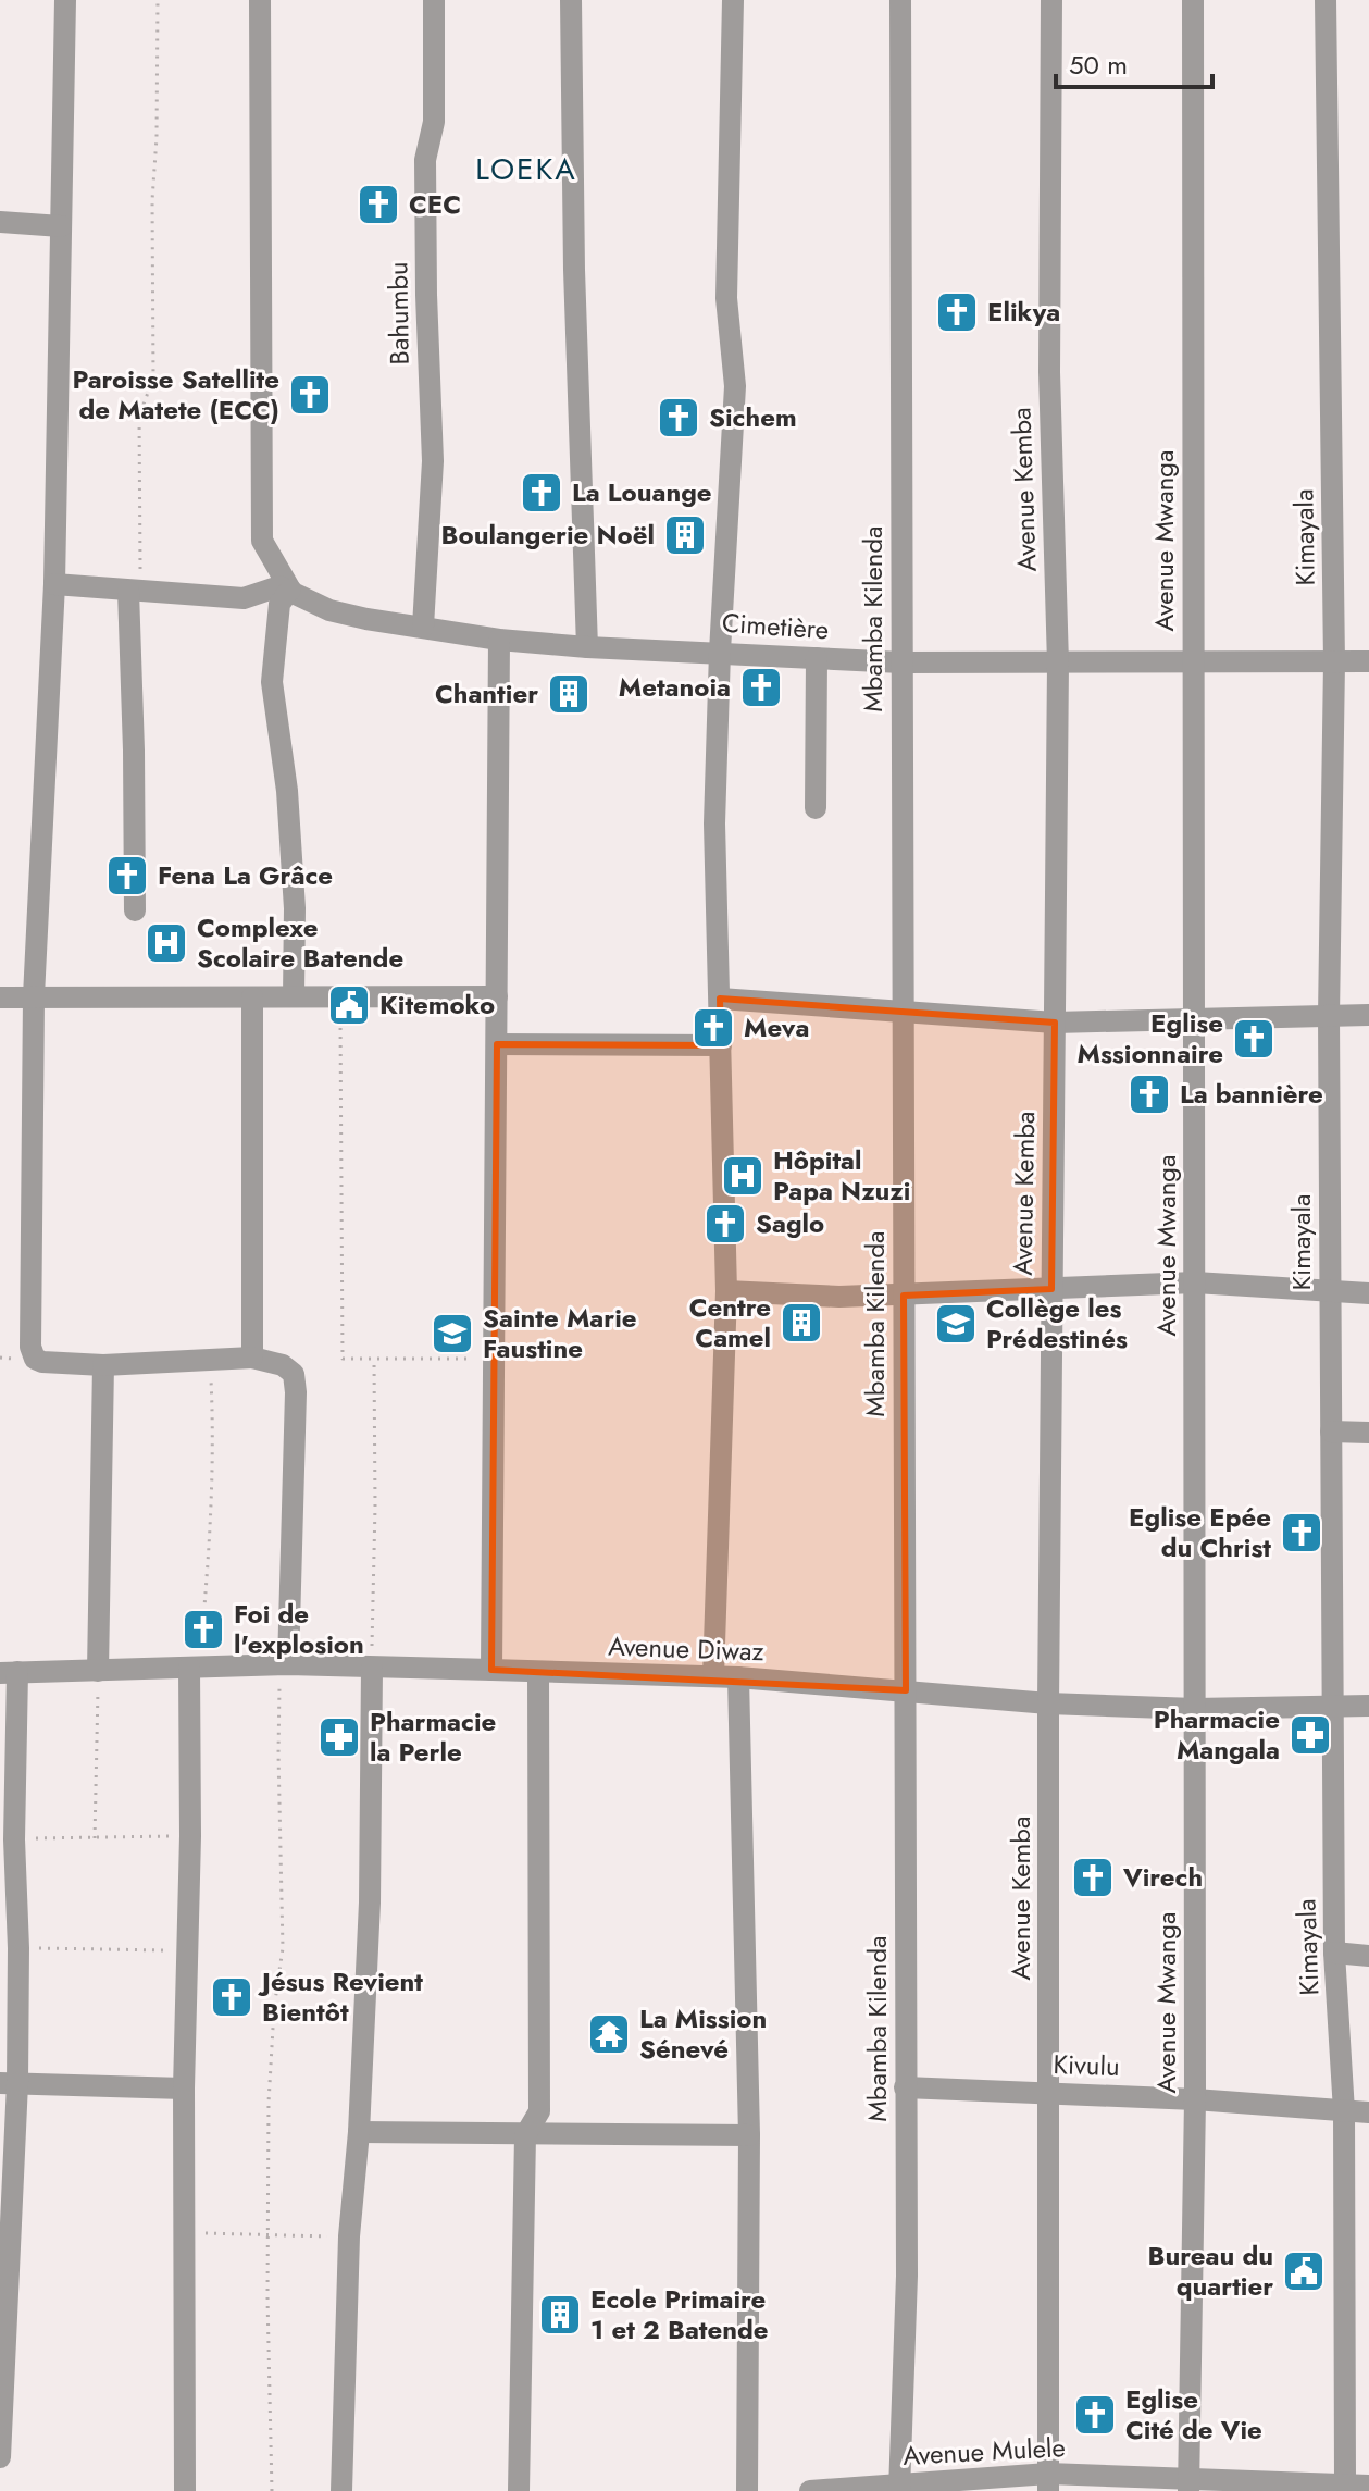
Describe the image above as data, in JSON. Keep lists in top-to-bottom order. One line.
{"streets":{"street":["Bahumbu","Avenue Kemba","Kimayala","Avenue Mwanga","Mbamba Kilenda","Cimetière","Avenue Diwaz","Kivulu","Avenue Mulele"]},"crossings":[["Bahumbu","Cimetière"],["Avenue Kemba","Cimetière"],["Avenue Kemba","Avenue Diwaz"],["Avenue Kemba","Kivulu"],["Avenue Kemba","Avenue Mulele"],["Kimayala","Cimetière"],["Kimayala","Avenue Diwaz"],["Kimayala","Kivulu"],["Kimayala","Avenue Mulele"],["Avenue Mwanga","Cimetière"],["Avenue Mwanga","Avenue Diwaz"],["Avenue Mwanga","Kivulu"],["Avenue Mwanga","Avenue Mulele"],["Mbamba Kilenda","Cimetière"],["Mbamba Kilenda","Avenue Diwaz"],["Mbamba Kilenda","Kivulu"],["Mbamba Kilenda","Avenue Mulele"]],"districts":["LOEKA"],"places":{"church":["CEC","Elikya","Paroisse Satellite de Matete (ECC)","Sichem","La Louange","Metanoia","Fena La Grâce","Meva","Eglise Mssionnaire","La bannière","Saglo","Eglise Epée du Christ","Foi de l'explosion","Virech","Jésus Revient Bientôt","Eglise Cité de Vie"],"building":["Boulangerie Noël","Chantier","Centre Camel","Ecole Primaire 1 et 2 Batende"],"hospital":["Complexe Scolaire Batende","Hôpital Papa Nzuzi"],"public building":["Kitemoko","Bureau du quartier"],"school or university":["Collège les Prédestinés","Sainte Marie Faustine"],"pharmacy":["Pharmacie Mangala","Pharmacie la Perle"],"temple":["La Mission Sénevé"]},"scale_bar":"50 m"}
